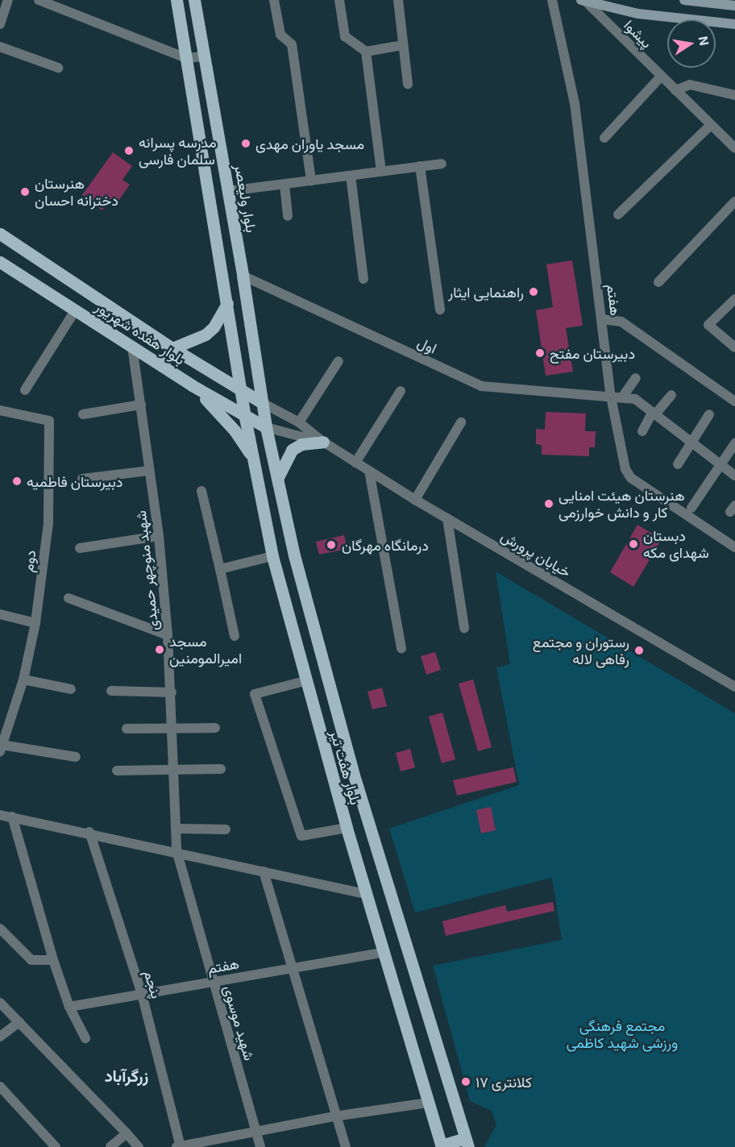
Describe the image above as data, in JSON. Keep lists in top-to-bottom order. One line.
{"streets":{"main road":["بلوار ولیعصر","بلوار هفده شهریور","بلوار هفت تیر"],"street":["پیشوا","هفتم","اول","خیابان پرورش","دوم","شهبد منوچهر حمیدی","پنجم","شهید موسوی"]},"crossings":[["بلوار ولیعصر","بلوار هفده شهریور"],["بلوار ولیعصر","اول"],["بلوار ولیعصر","خیابان پرورش"],["بلوار ولیعصر","بلوار هفت تیر"],["هفتم","اول"],["هفتم","بلوار هفت تیر"],["هفتم","پنجم"],["هفتم","شهید موسوی"],["بلوار هفده شهریور","خیابان پرورش"],["بلوار هفده شهریور","شهبد منوچهر حمیدی"],["بلوار هفده شهریور","بلوار هفت تیر"],["خیابان پرورش","بلوار هفت تیر"],["شهبد منوچهر حمیدی","شهید موسوی"]],"districts":["زرگرآباد"],"parks":["مجتمع فرهنگی ورزشی شهید کاظمی"],"places":["مسجد یاوران مهدی","مدرسه پسرانه سلمان فارسی","هنرستان دخترانه احسان","راهنمایی ایثار","دبیرستان مفتح","دبیرستان فاطمیه","هنرستان هیئت امنایی کار و دانش خوارزمی","دبستان شهدای مکه","درمانگاه مهرگان","مسجد امیرالمومنین","رستوران و مجتمع رفاهی لاله","کلانتری ۱۷"],"north":"right"}
